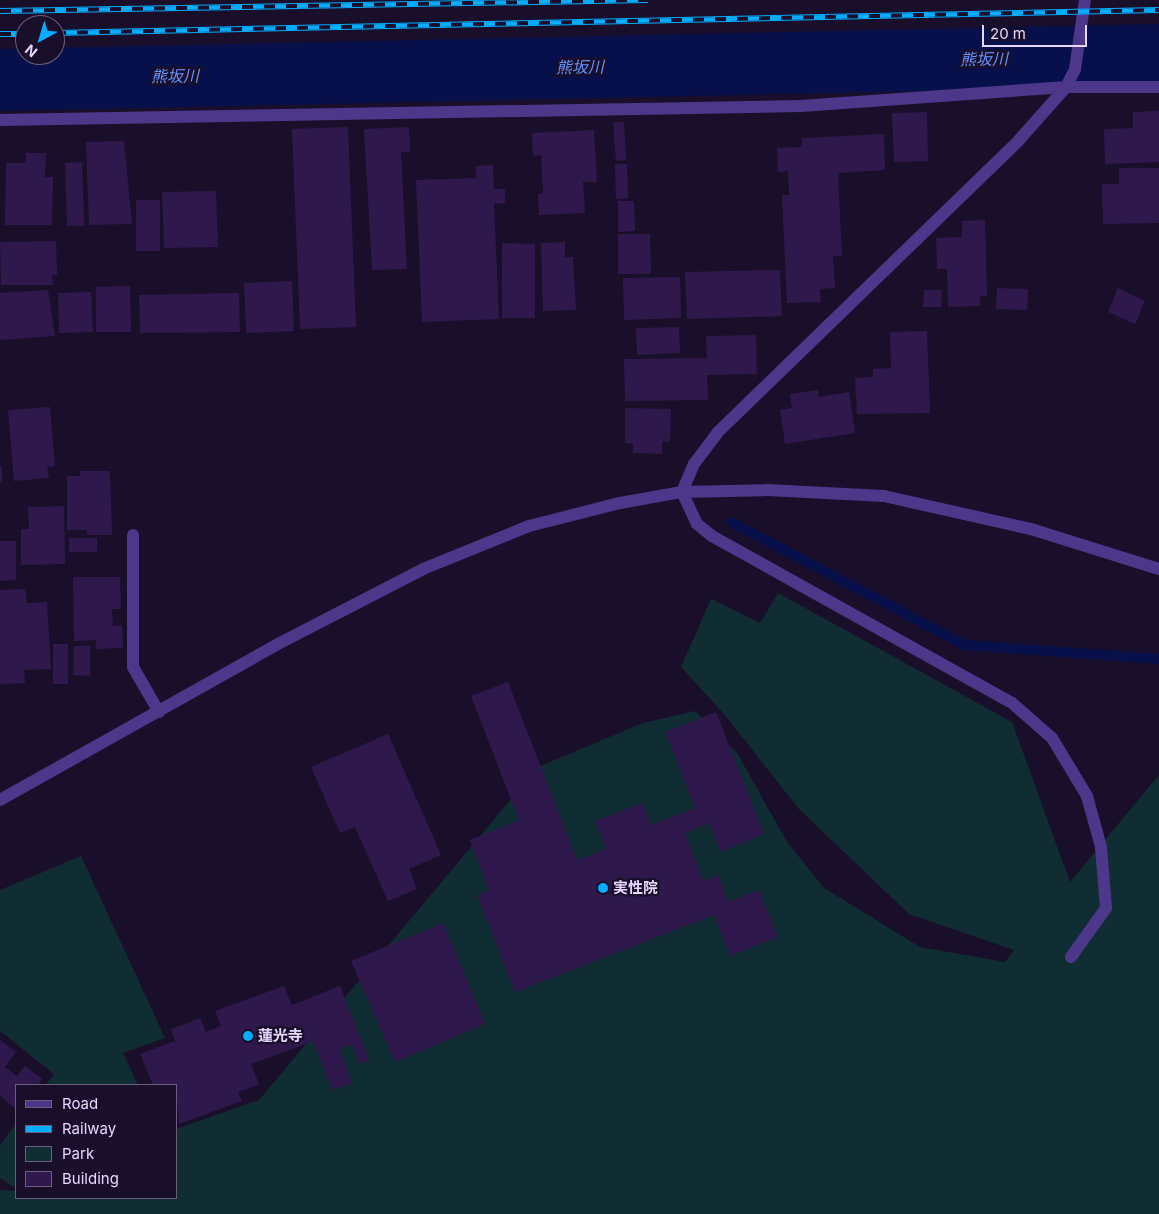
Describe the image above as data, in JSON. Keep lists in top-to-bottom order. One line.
{"water":["熊坂川"],"places":["実性院","蓮光寺"],"legend":["Road","Railway","Park","Building"],"scale_bar":"20 m","north":"bottom left"}
